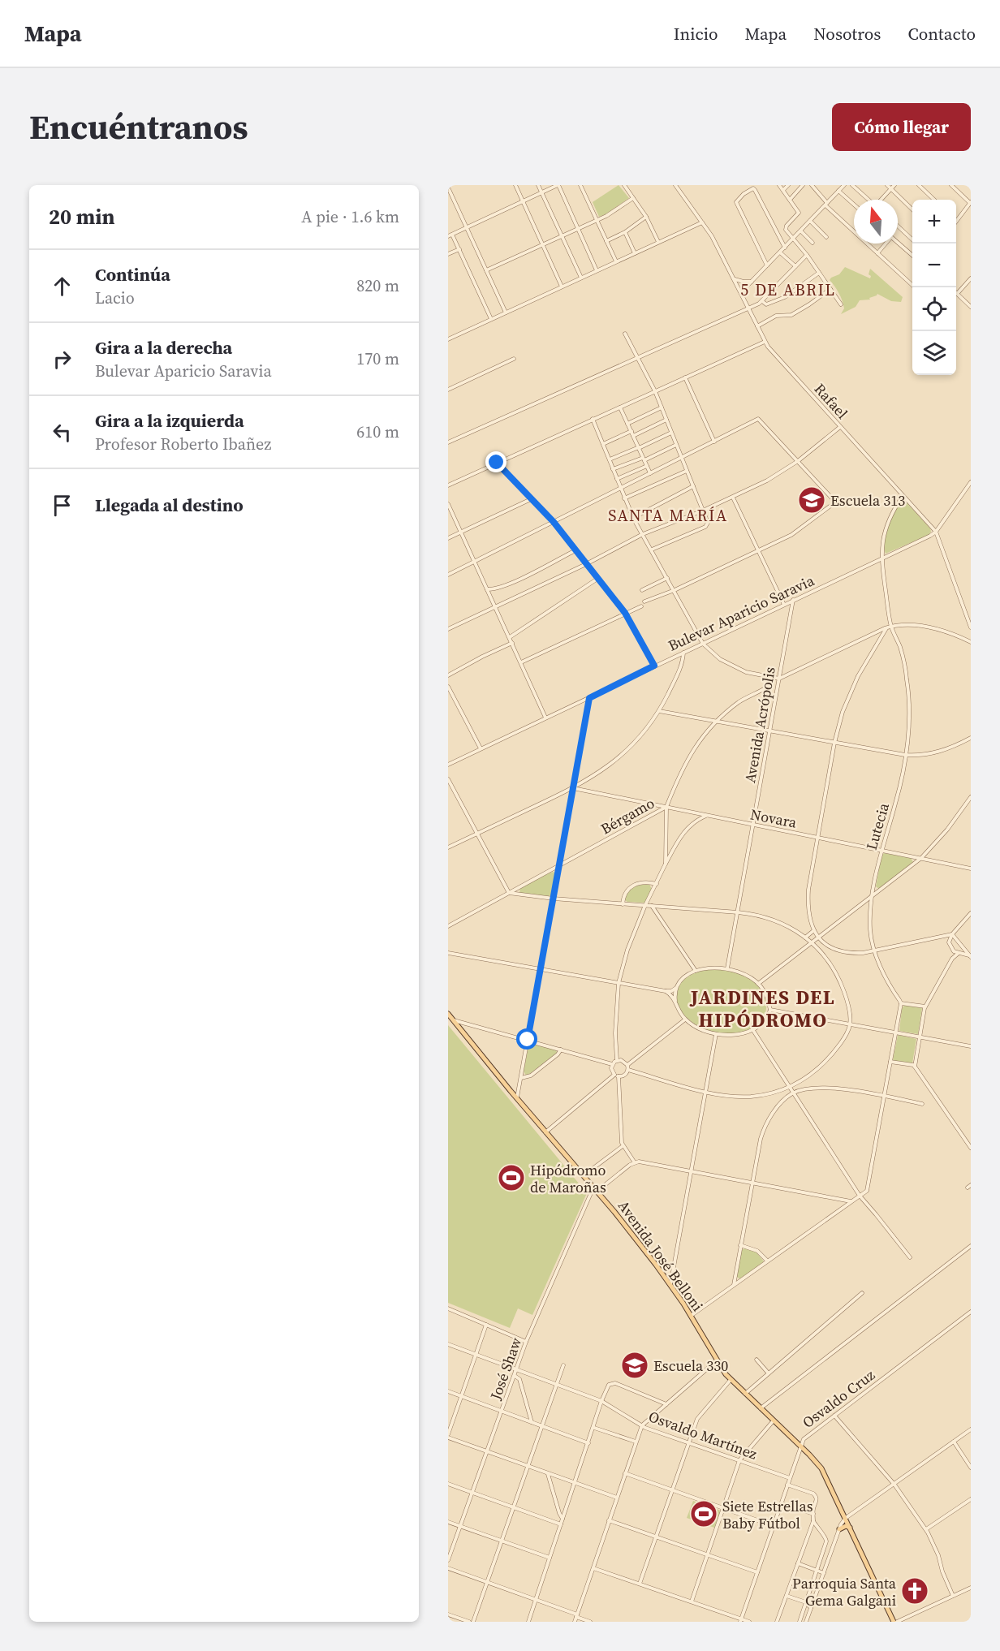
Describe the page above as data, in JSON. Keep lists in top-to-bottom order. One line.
{"streets":{"main road":["Avenida José Belloni"],"street":["Rafael","Bulevar Aparicio Saravia","Avenida Acrópolis","Bérgamo","Novara","Lutecia","José Shaw","Osvaldo Cruz","Osvaldo Martínez"]},"crossings":[["Rafael","Bulevar Aparicio Saravia"],["Rafael","Lutecia"],["Bulevar Aparicio Saravia","Avenida Acrópolis"],["Bulevar Aparicio Saravia","Lutecia"],["Avenida Acrópolis","Novara"],["Bérgamo","Novara"],["Novara","Lutecia"],["Avenida José Belloni","José Shaw"],["Avenida José Belloni","Osvaldo Cruz"],["José Shaw","Osvaldo Martínez"],["Osvaldo Cruz","Osvaldo Martínez"]],"districts":["5 DE ABRIL","SANTA MARÍA","JARDINES DEL HIPÓDROMO"],"places":{"school or university":["Escuela 313","Escuela 330"],"sports":["Hipódromo de Maroñas","Siete Estrellas Baby Fútbol"],"church":["Parroquia Santa Gema Galgani"]},"north":"top","page":{"header":"Mapa","nav":["Inicio","Mapa","Nosotros","Contacto"],"title":"Encuéntranos","buttons":"Cómo llegar","heading":["20 min","A pie · 1.6 km"],"map_buttons":["+","−"],"list":[["Continúa","Lacio","820 m"],["Gira a la derecha","Bulevar Aparicio Saravia","170 m"],["Gira a la izquierda","Profesor Roberto Ibañez","610 m"],"Llegada al destino"]}}
